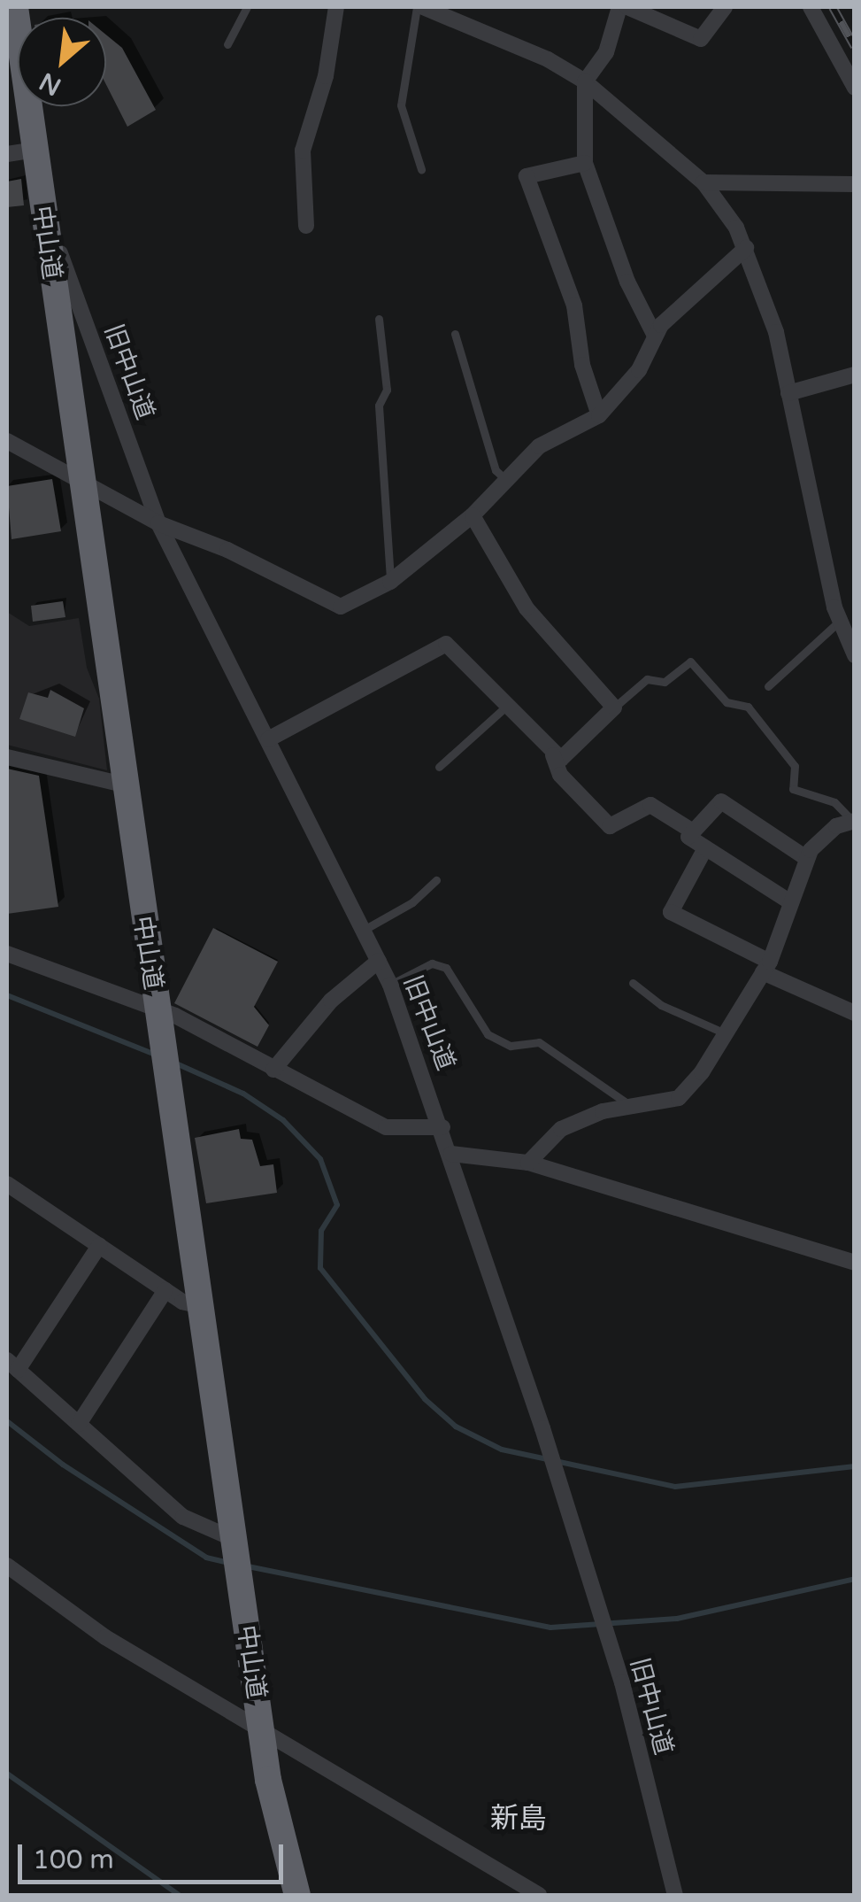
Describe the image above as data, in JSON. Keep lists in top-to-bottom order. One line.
{"streets":{"highway":["中山道"],"street":["旧中山道"]},"crossings":[["中山道","旧中山道"]],"districts":["新島"],"scale_bar":"100 m","north":"bottom left"}
